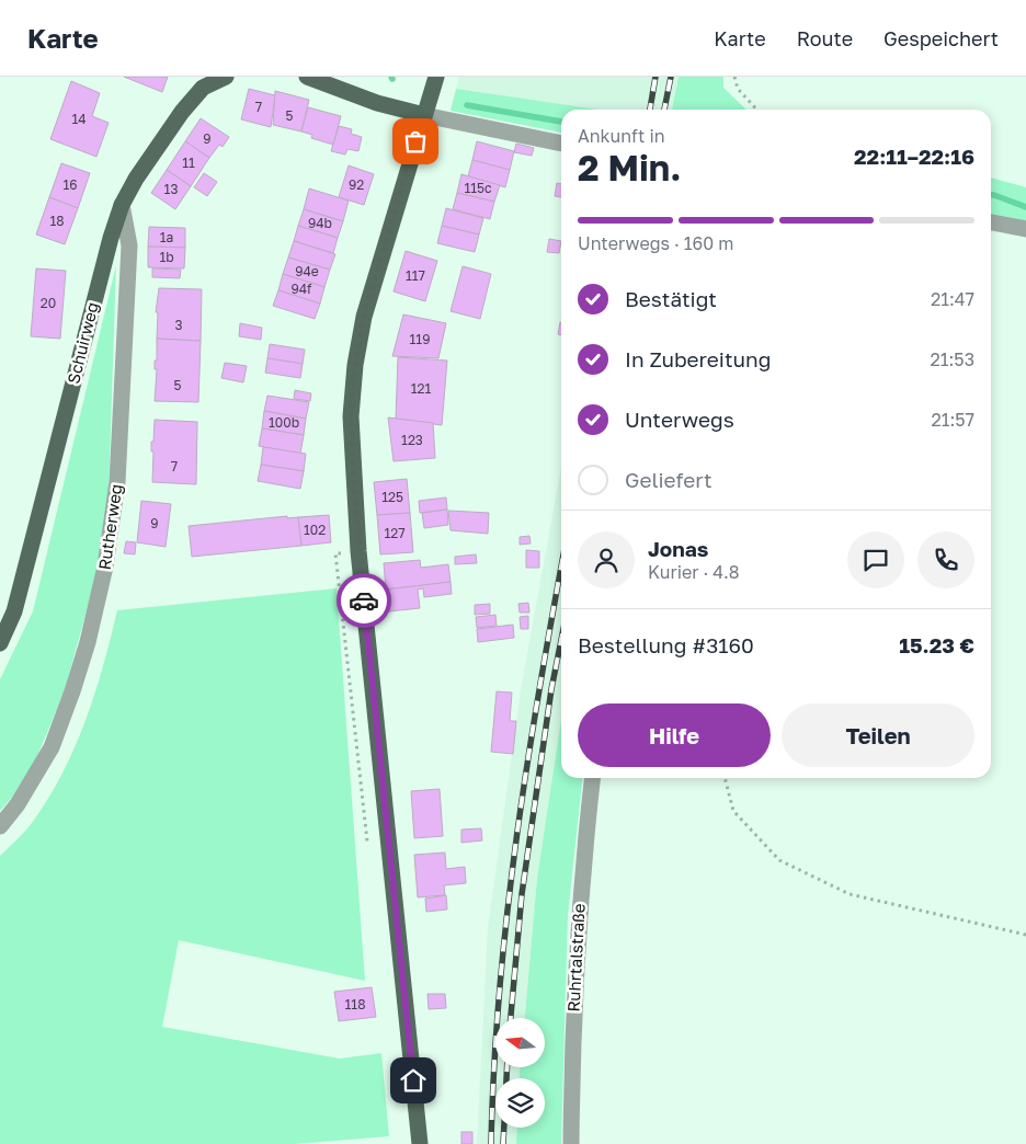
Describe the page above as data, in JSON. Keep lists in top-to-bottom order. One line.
{"streets":{"main road":["Schuirweg"],"street":["Rutherweg","Ruhrtalstraße"]},"crossings":[["Schuirweg","Rutherweg"]],"house_numbers":["7","5","14","9","11","16","92","115c","13","18","94b","1a","1b","94e","117","94f","20","3","119","5","121","100b","123","7","125","9","102","127","118"],"north":"left","page":{"header":"Karte","nav":["Karte","Route","Gespeichert"],"heading":["2 Min.","Ankunft in","22:11–22:16"],"panel":["Jonas","Kurier · 4.8","Bestellung #3160","15.23 €"],"bar":"Unterwegs · 160 m","list":[["Bestätigt","21:47"],["In Zubereitung","21:53"],["Unterwegs","21:57"],"Geliefert"],"buttons":["Hilfe","Teilen"]}}
